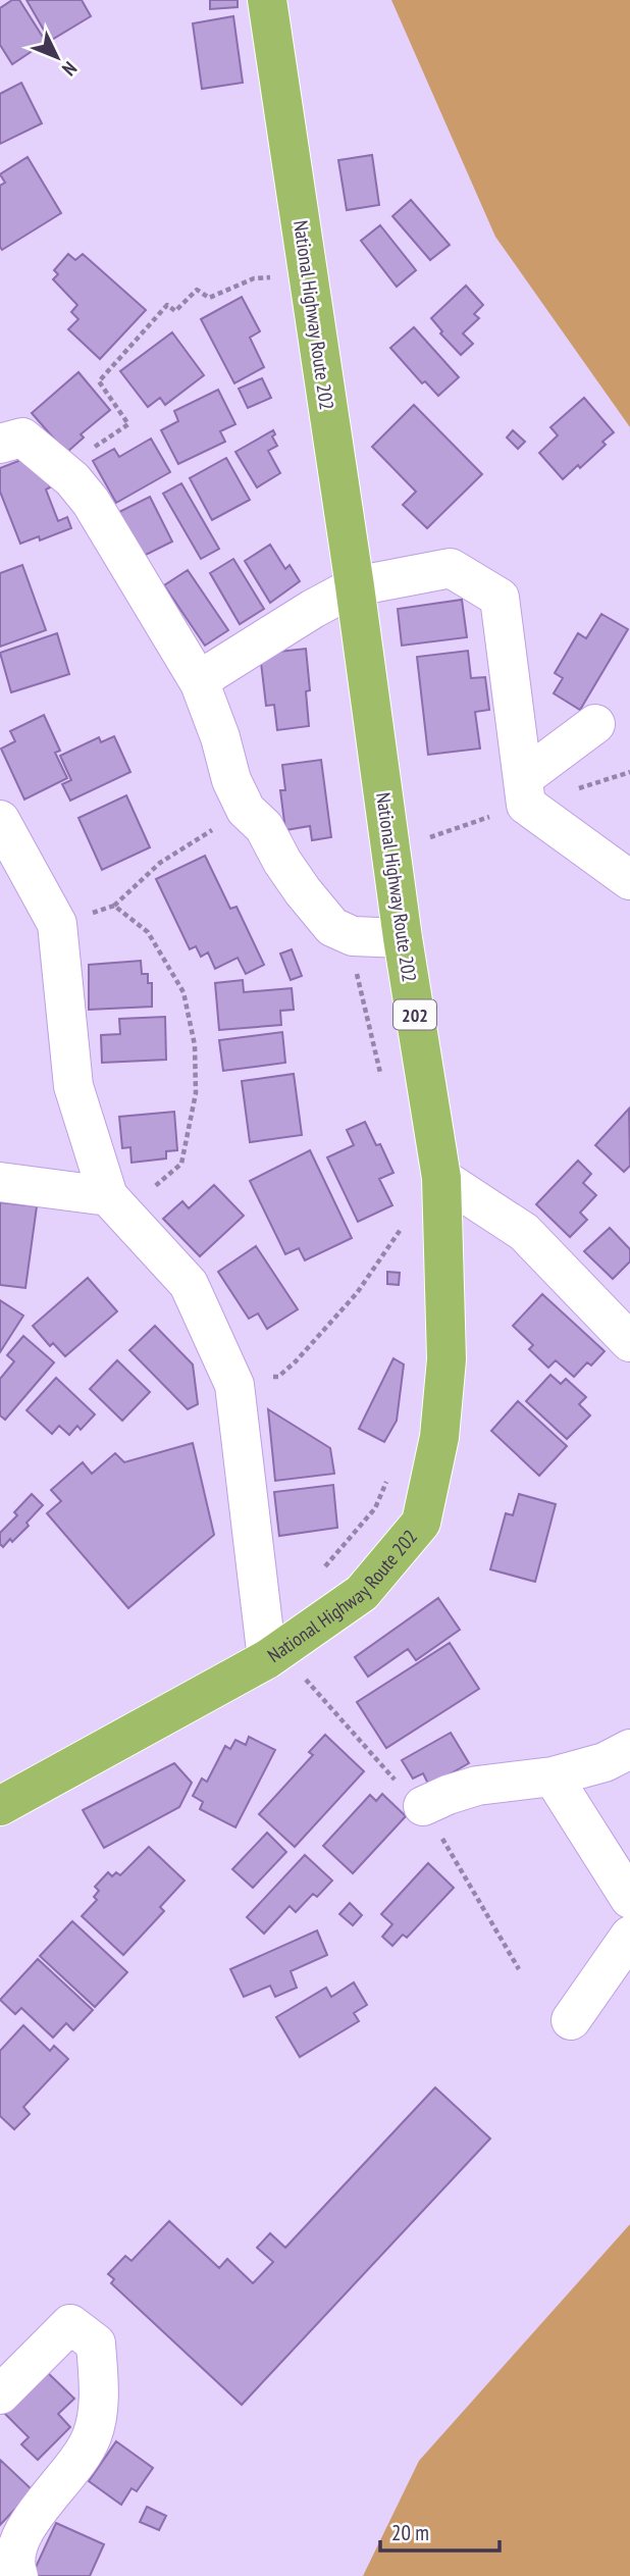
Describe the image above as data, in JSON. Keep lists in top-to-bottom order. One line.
{"streets":{"highway":["National Highway Route 202","202"]},"scale_bar":"20 m","north":"bottom right"}
